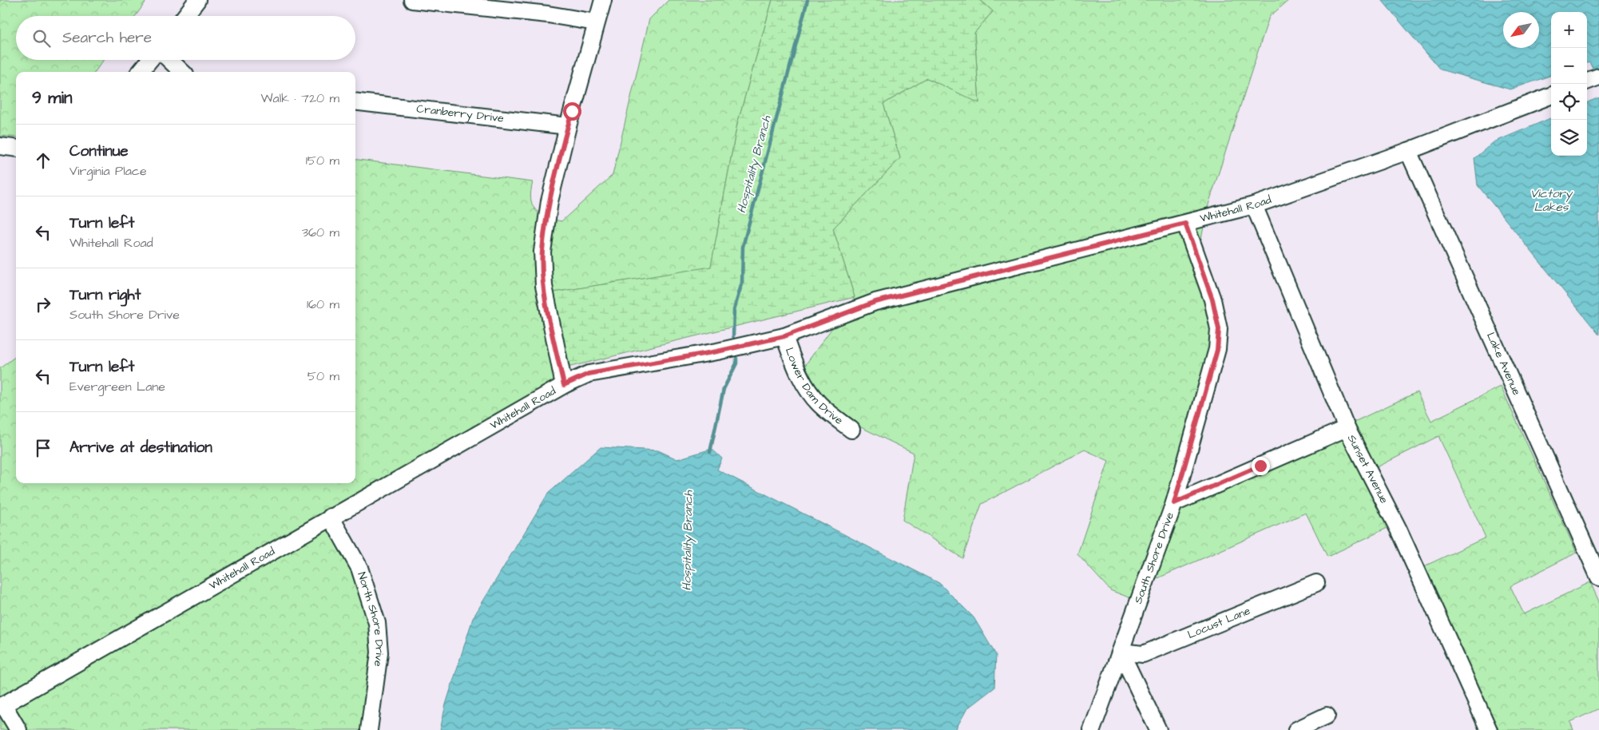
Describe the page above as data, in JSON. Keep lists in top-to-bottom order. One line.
{"streets":{"street":["Cranberry Drive","Whitehall Road","Lake Avenue","Lower Dam Drive","Sunset Avenue","South Shore Drive","North Shore Drive","Locust Lane"]},"crossings":[["Whitehall Road","Lake Avenue"],["Whitehall Road","Lower Dam Drive"],["Whitehall Road","Sunset Avenue"],["Whitehall Road","South Shore Drive"],["Whitehall Road","North Shore Drive"],["South Shore Drive","Locust Lane"]],"water":["Hospitality Branch","Victory Lakes"],"north":"bottom left","page":{"map_buttons":["+","−"],"search":"Search here","heading":["9 min","Walk · 720 m"],"list":[["Continue","Virginia Place","150 m"],["Turn left","Whitehall Road","360 m"],["Turn right","South Shore Drive","160 m"],["Turn left","Evergreen Lane","50 m"],"Arrive at destination"]}}
